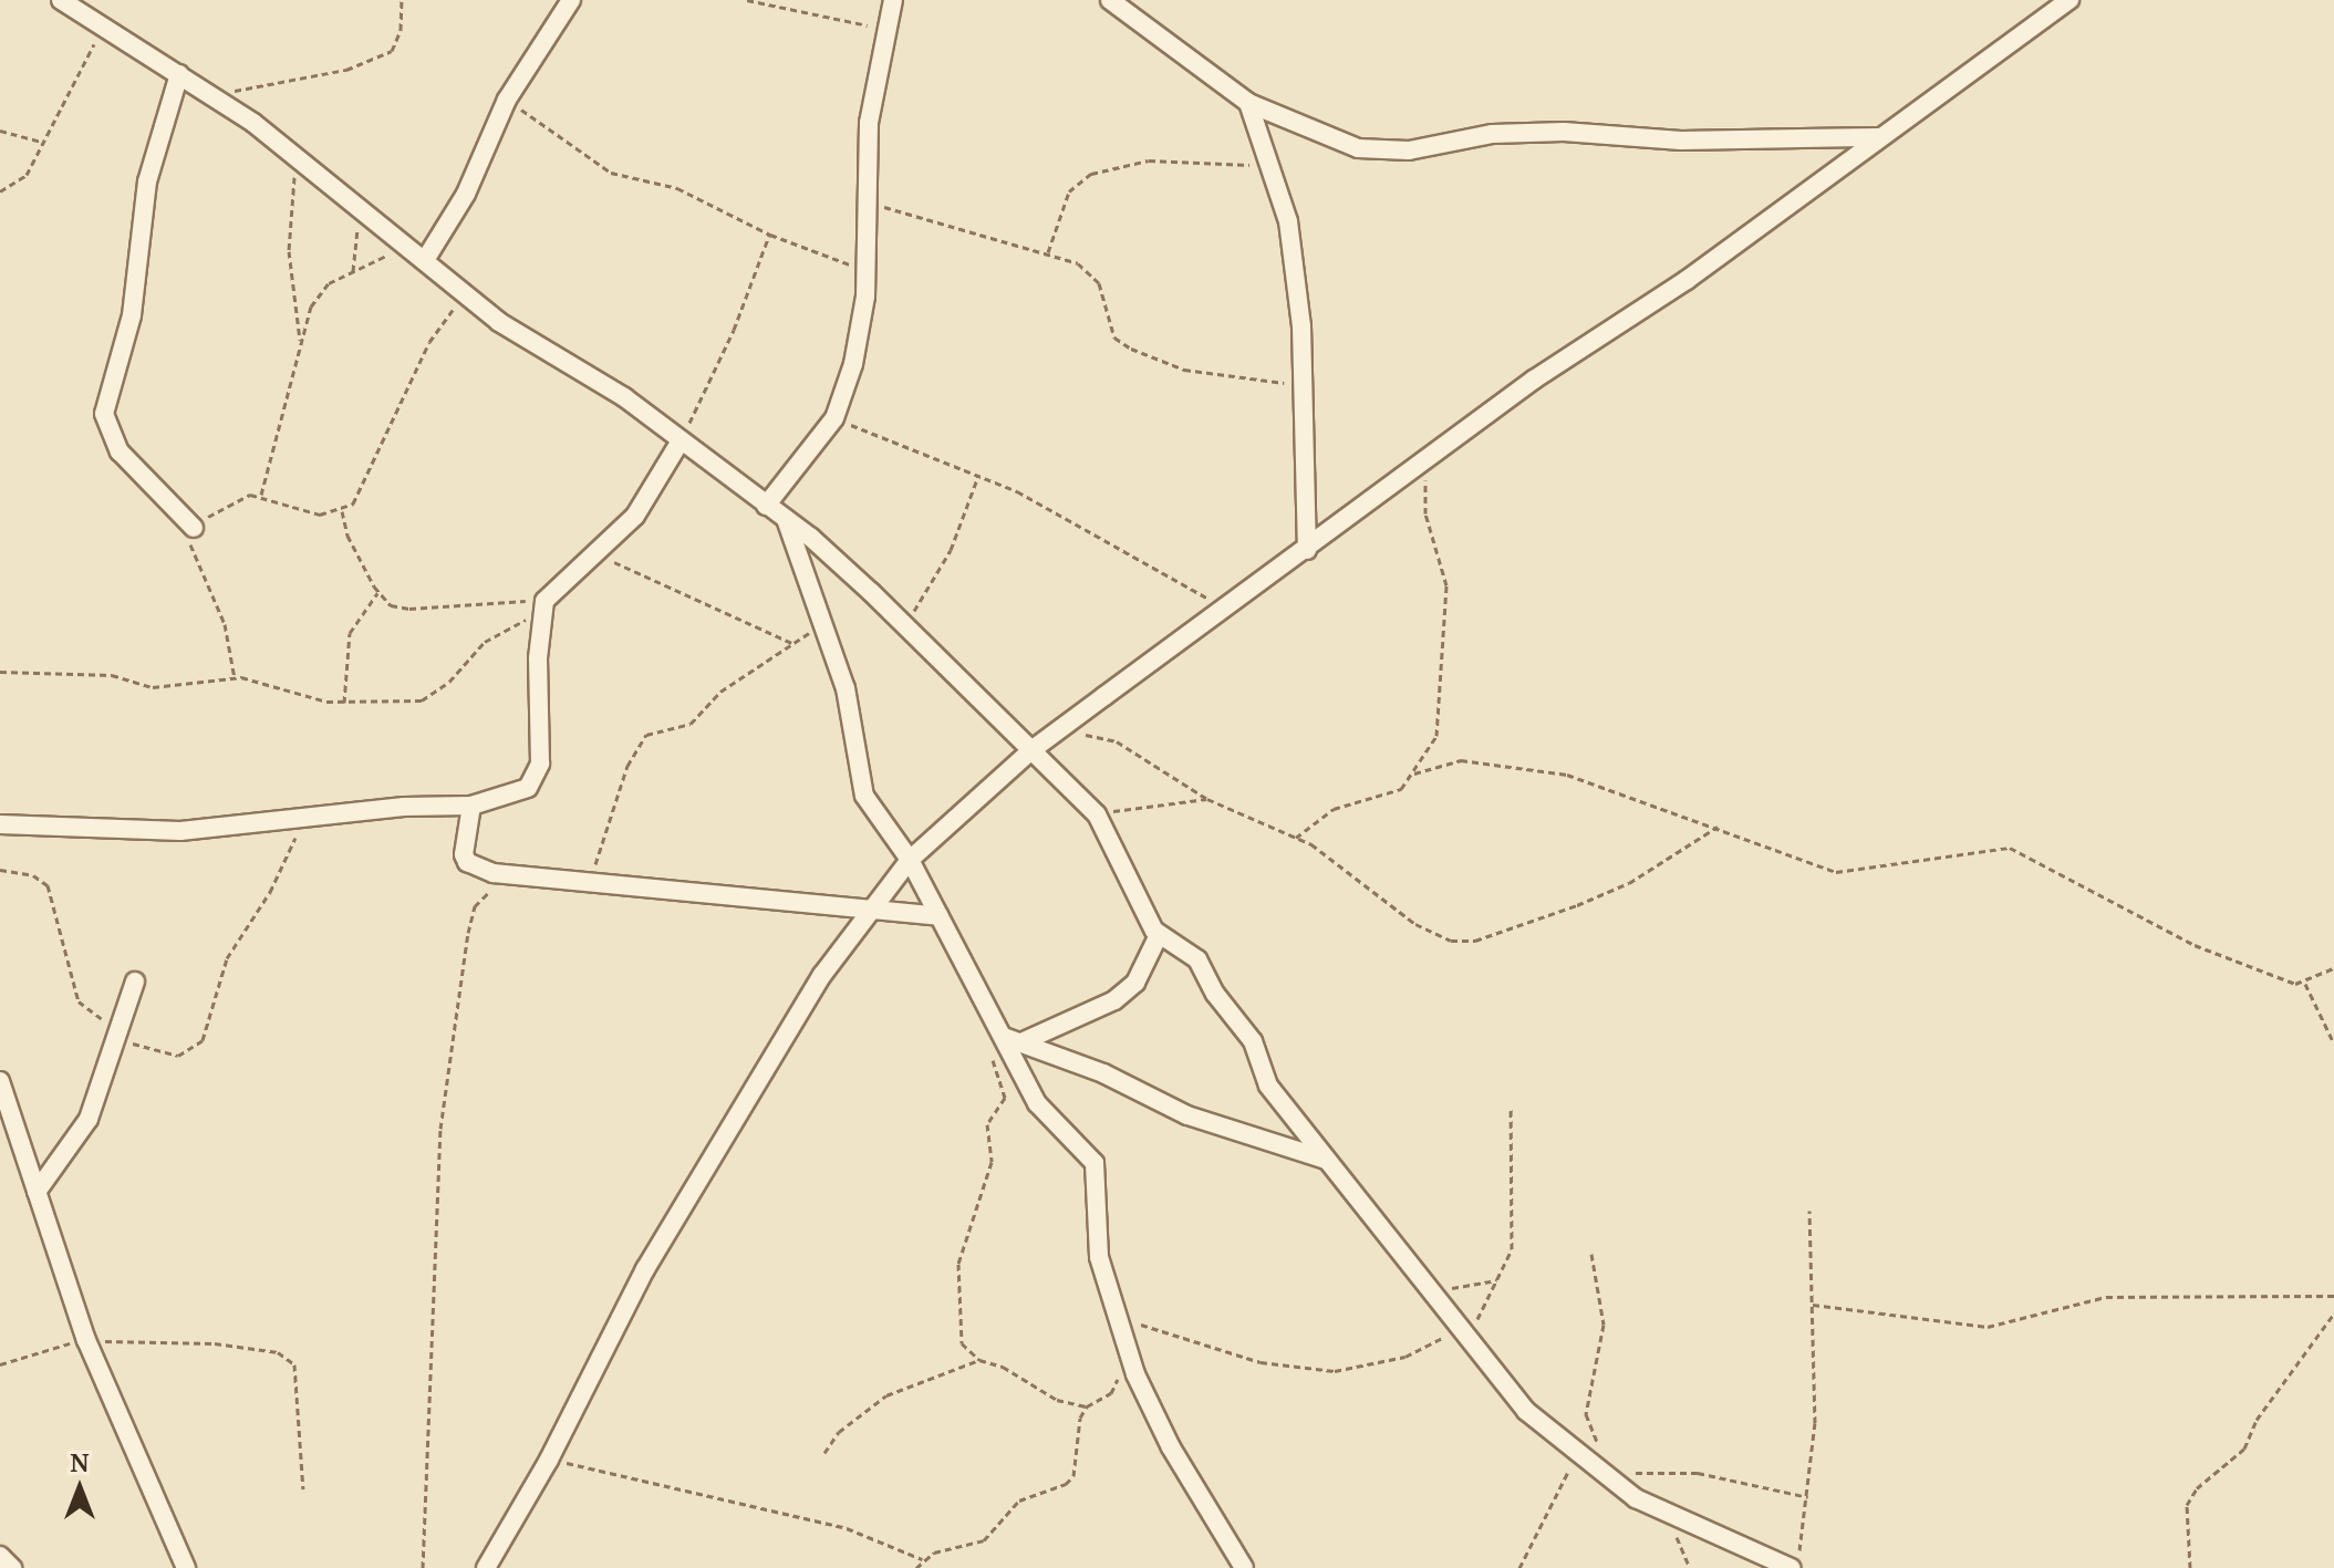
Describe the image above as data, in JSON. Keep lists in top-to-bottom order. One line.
{"north":"top"}
